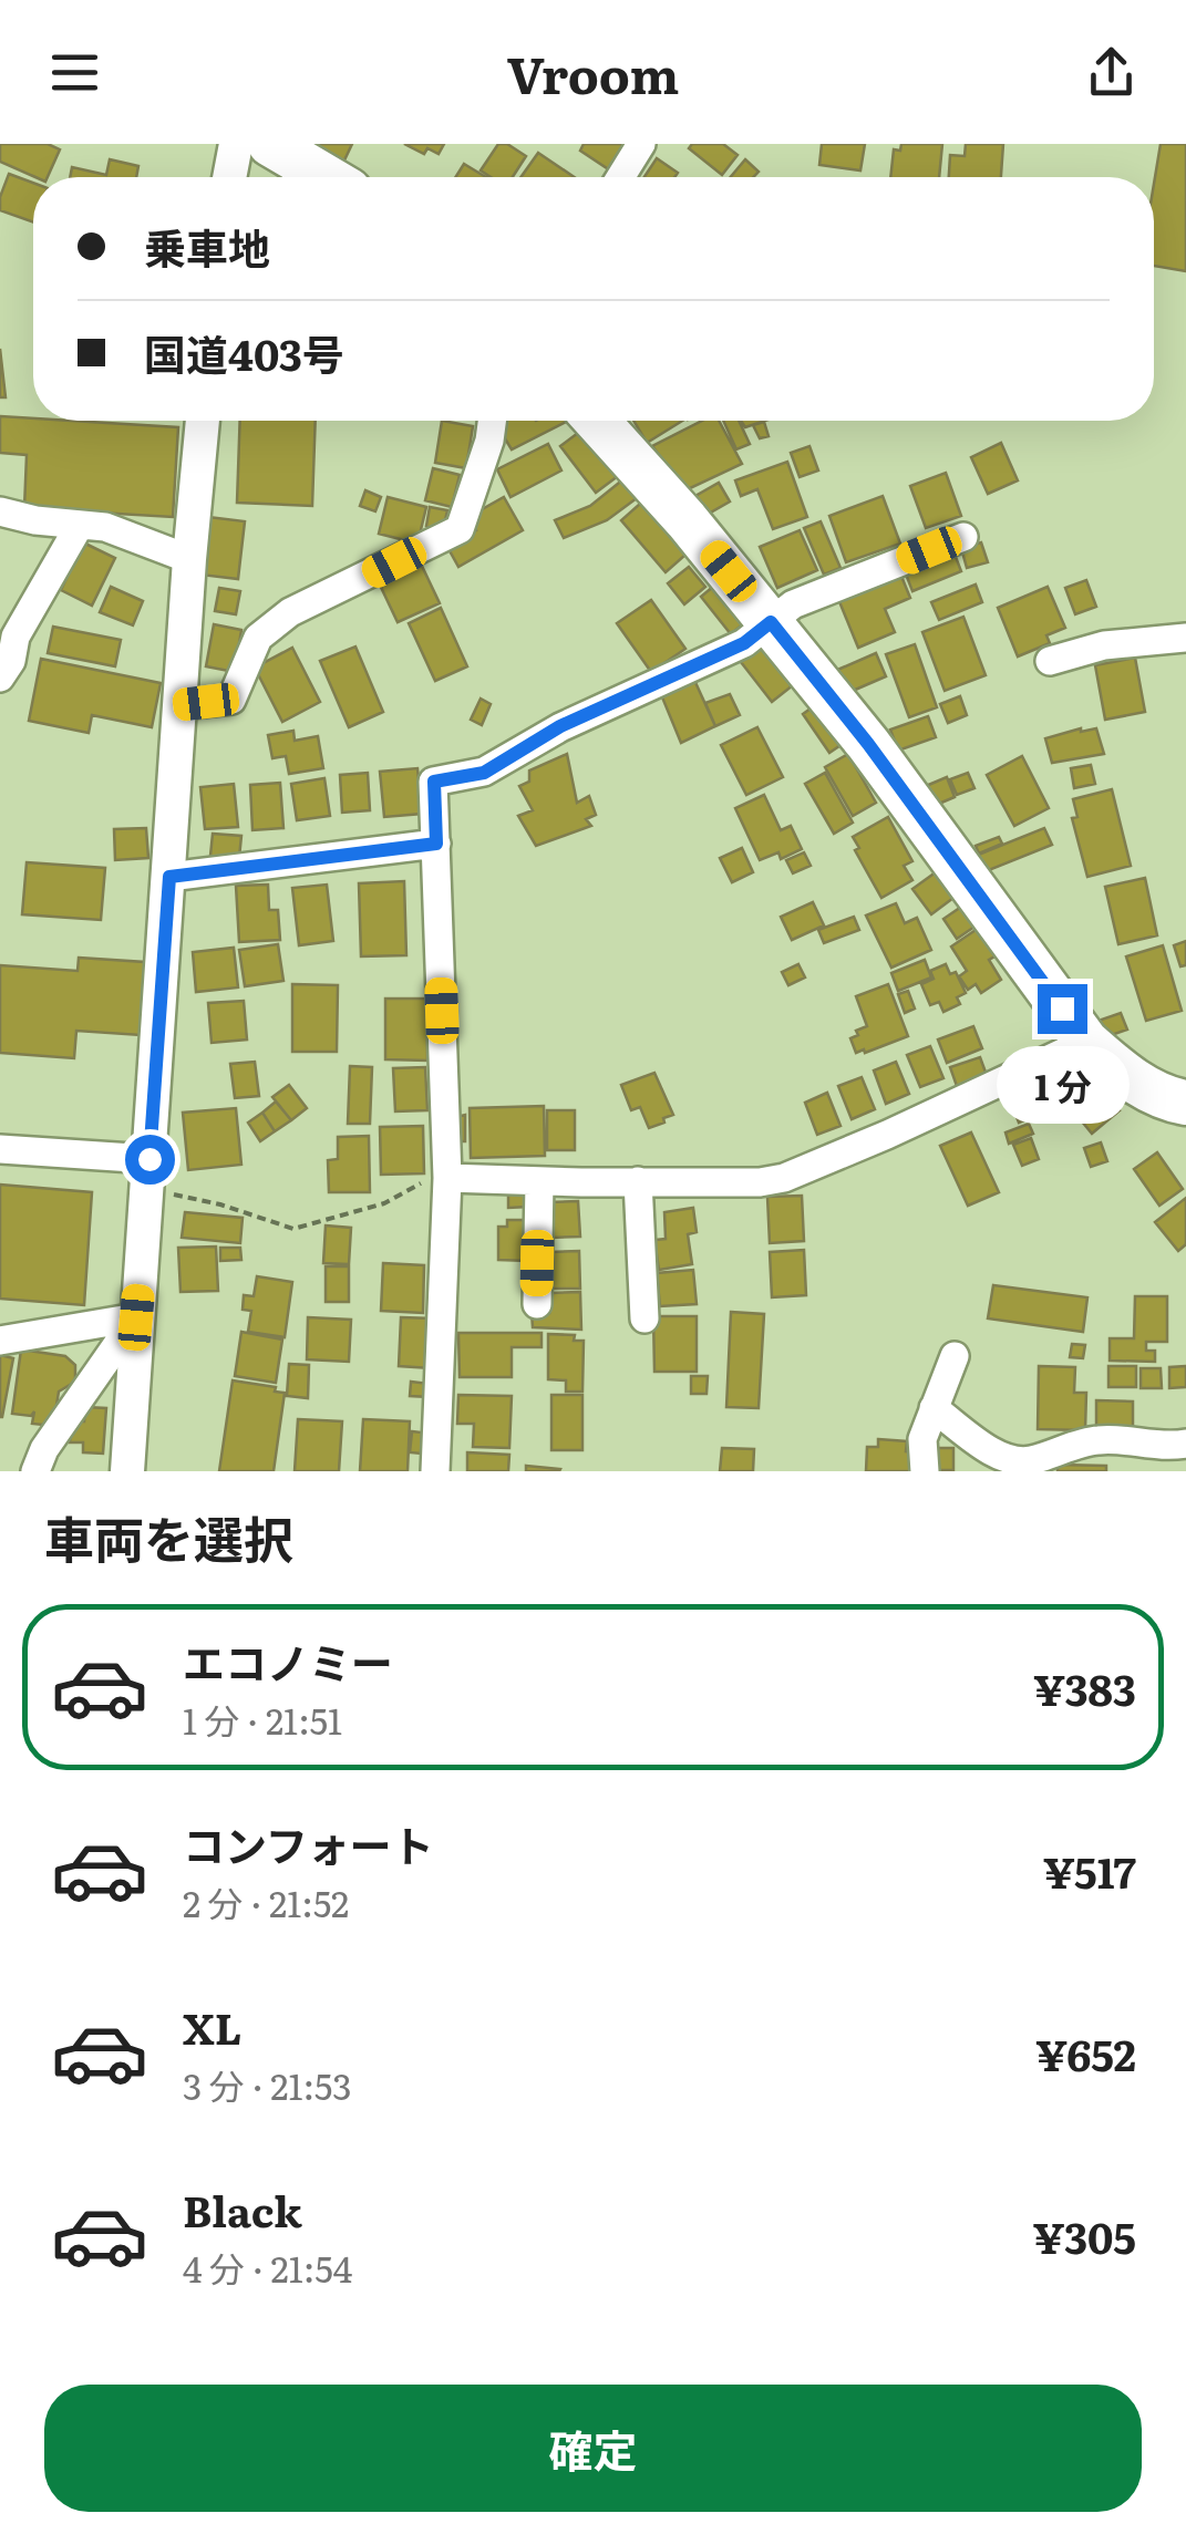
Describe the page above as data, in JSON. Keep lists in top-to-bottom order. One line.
{"page":{"header":"Vroom","banner":["乗車地","国道403号"],"bubble":"1 分","heading":"車両を選択","list":[{"name":"エコノミー","note":"1 分 · 21:51","value":"¥383"},{"name":"コンフォート","note":"2 分 · 21:52","value":"¥517"},{"name":"XL","note":"3 分 · 21:53","value":"¥652"},{"name":"Black","note":"4 分 · 21:54","value":"¥305"}],"buttons":"確定"}}
